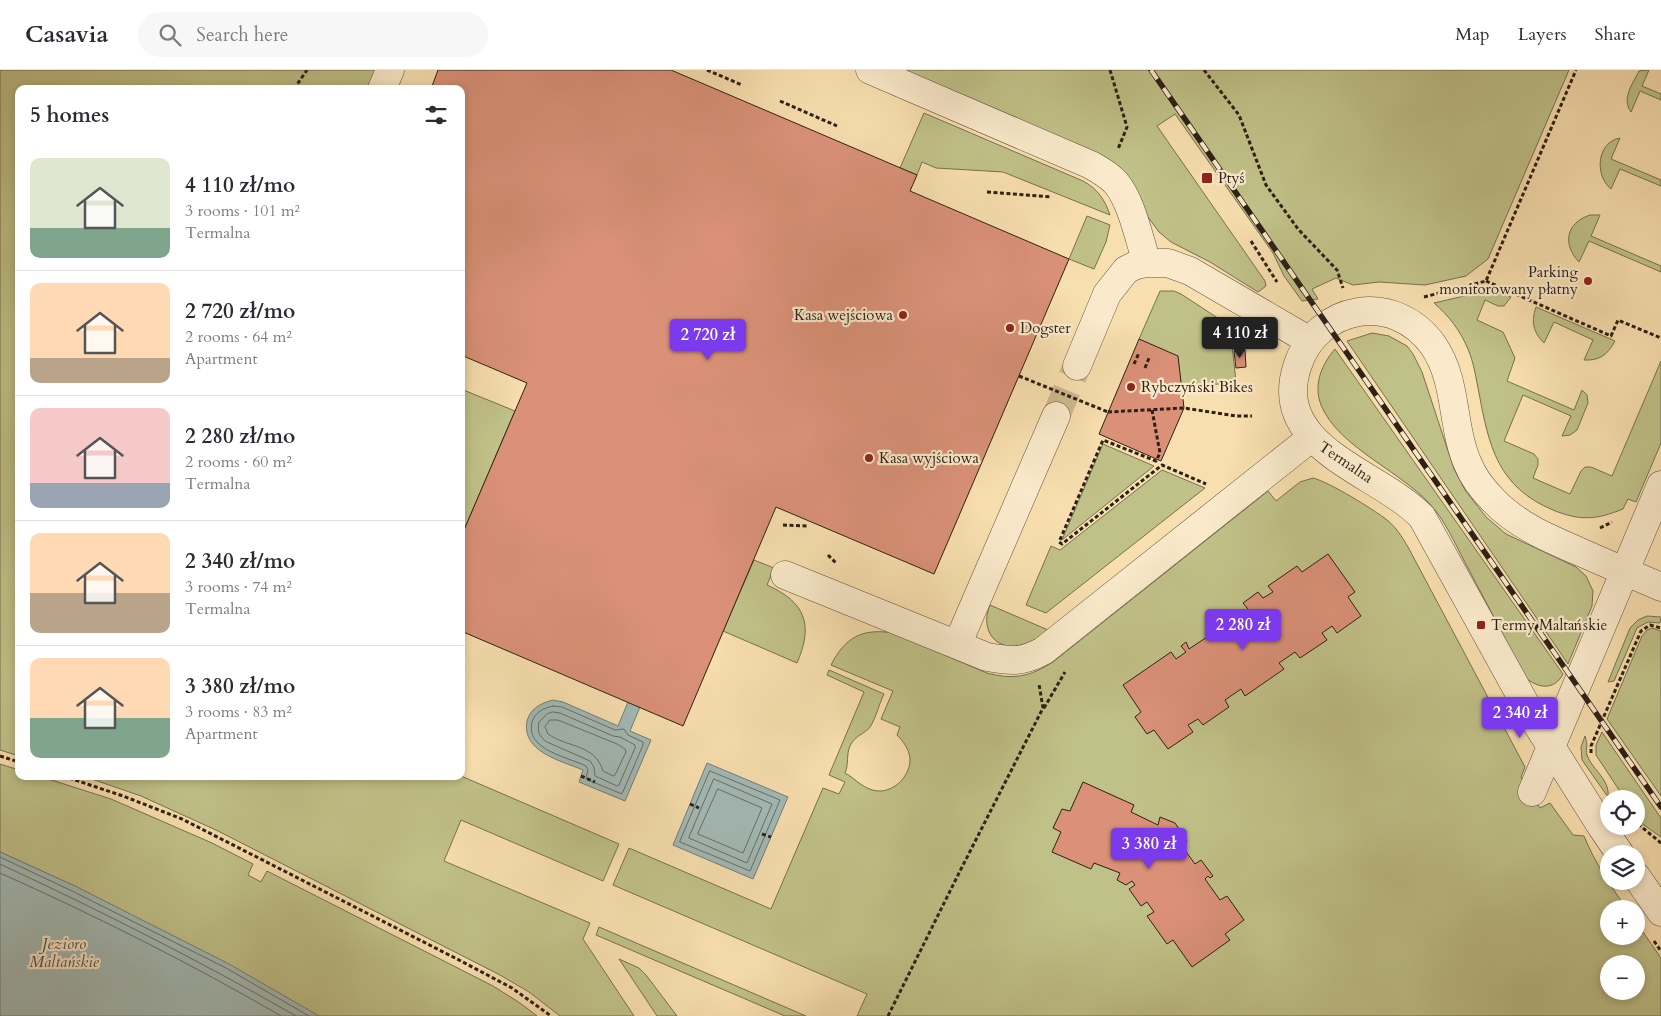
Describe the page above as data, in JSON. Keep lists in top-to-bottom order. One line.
{"streets":{"street":["Termalna"]},"water":["Jezioro Maltańskie"],"places":{"transit":["Ptyś","Termy Maltańskie"],"other":["Parking monitorowany płatny","Kasa wejściowa","Dogster","Rybczyński Bikes","Kasa wyjściowa"]},"page":{"header":"Casavia","search":"Search here","nav":["Map","Layers","Share"],"heading":"5 homes","list":[{"name":"4 110 zł/mo","note":"3 rooms · 101 m² · Termalna"},{"name":"2 720 zł/mo","note":"2 rooms · 64 m² · Apartment"},{"name":"2 280 zł/mo","note":"2 rooms · 60 m² · Termalna"},{"name":"2 340 zł/mo","note":"3 rooms · 74 m² · Termalna"},{"name":"3 380 zł/mo","note":"3 rooms · 83 m² · Apartment"}],"price":["4 110 zł","2 720 zł","2 280 zł","2 340 zł","3 380 zł"],"map_buttons":["+","−"]}}
